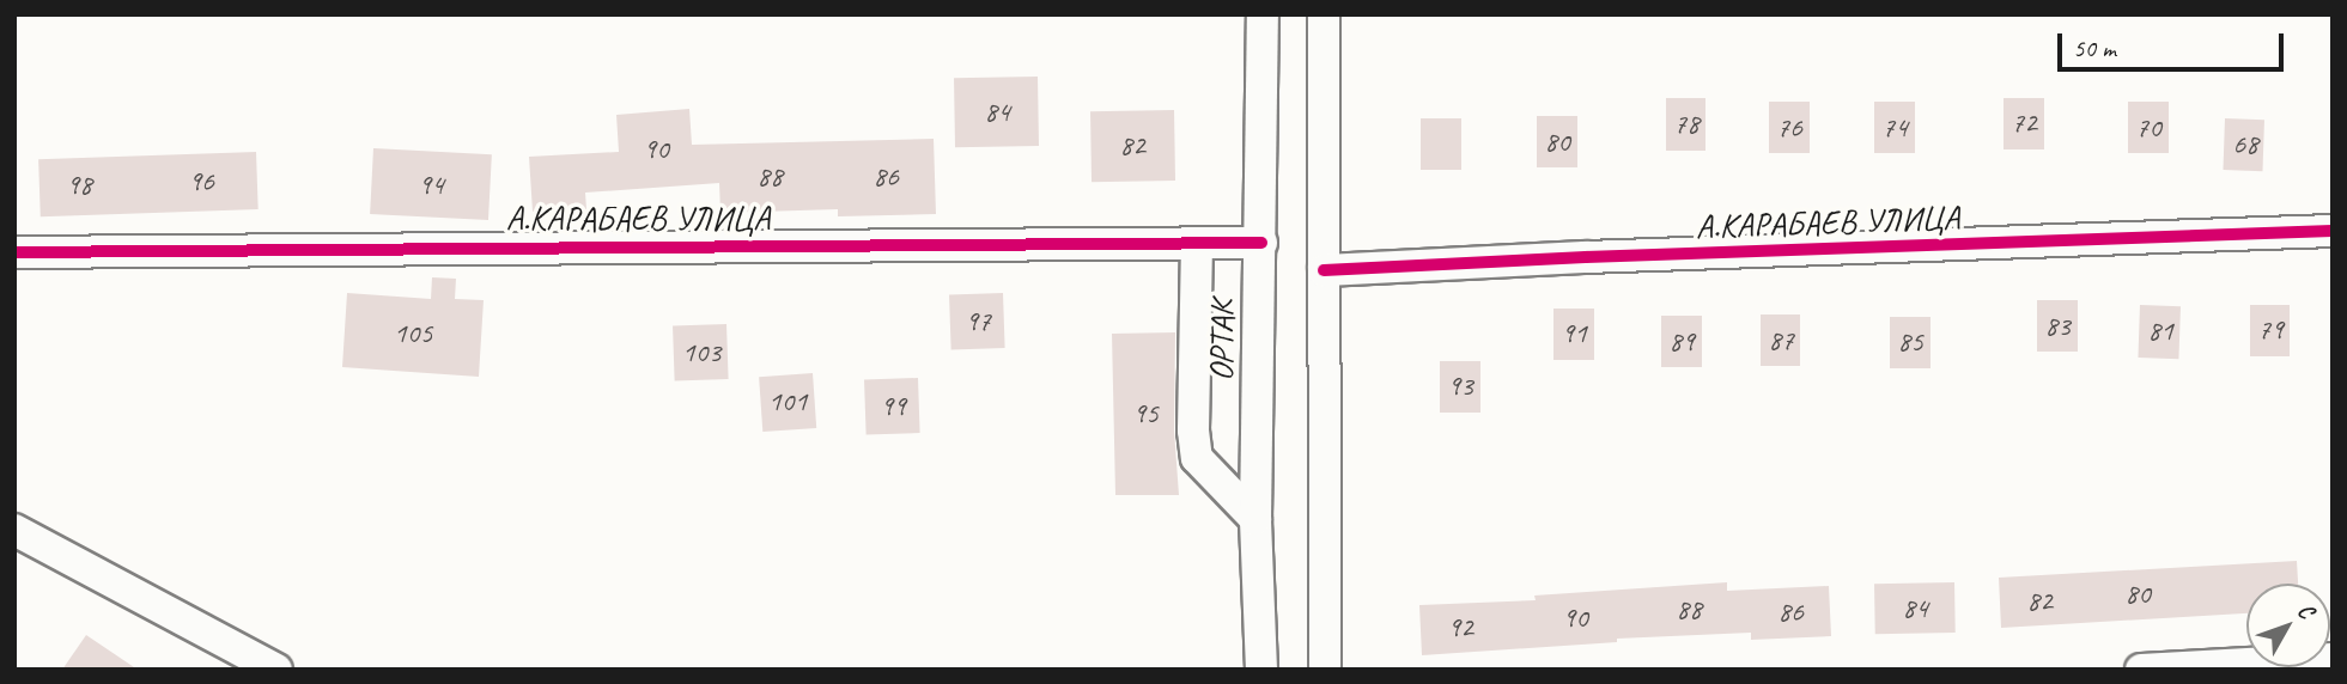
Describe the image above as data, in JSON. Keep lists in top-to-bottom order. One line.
{"streets":{"street":["А.КАРАБАЕВ УЛИЦА","ОРТАК"]},"crossings":[["А.КАРАБАЕВ УЛИЦА","ОРТАК"]],"house_numbers":["84","72","78","76","74","70","80","68","82","90","88","86","96","98","94","97","83","79","81","105","91","87","89","85","103","93","101","99","95","80","82","84","88","86","90","92"],"scale_bar":"50 m","north":"top right"}
